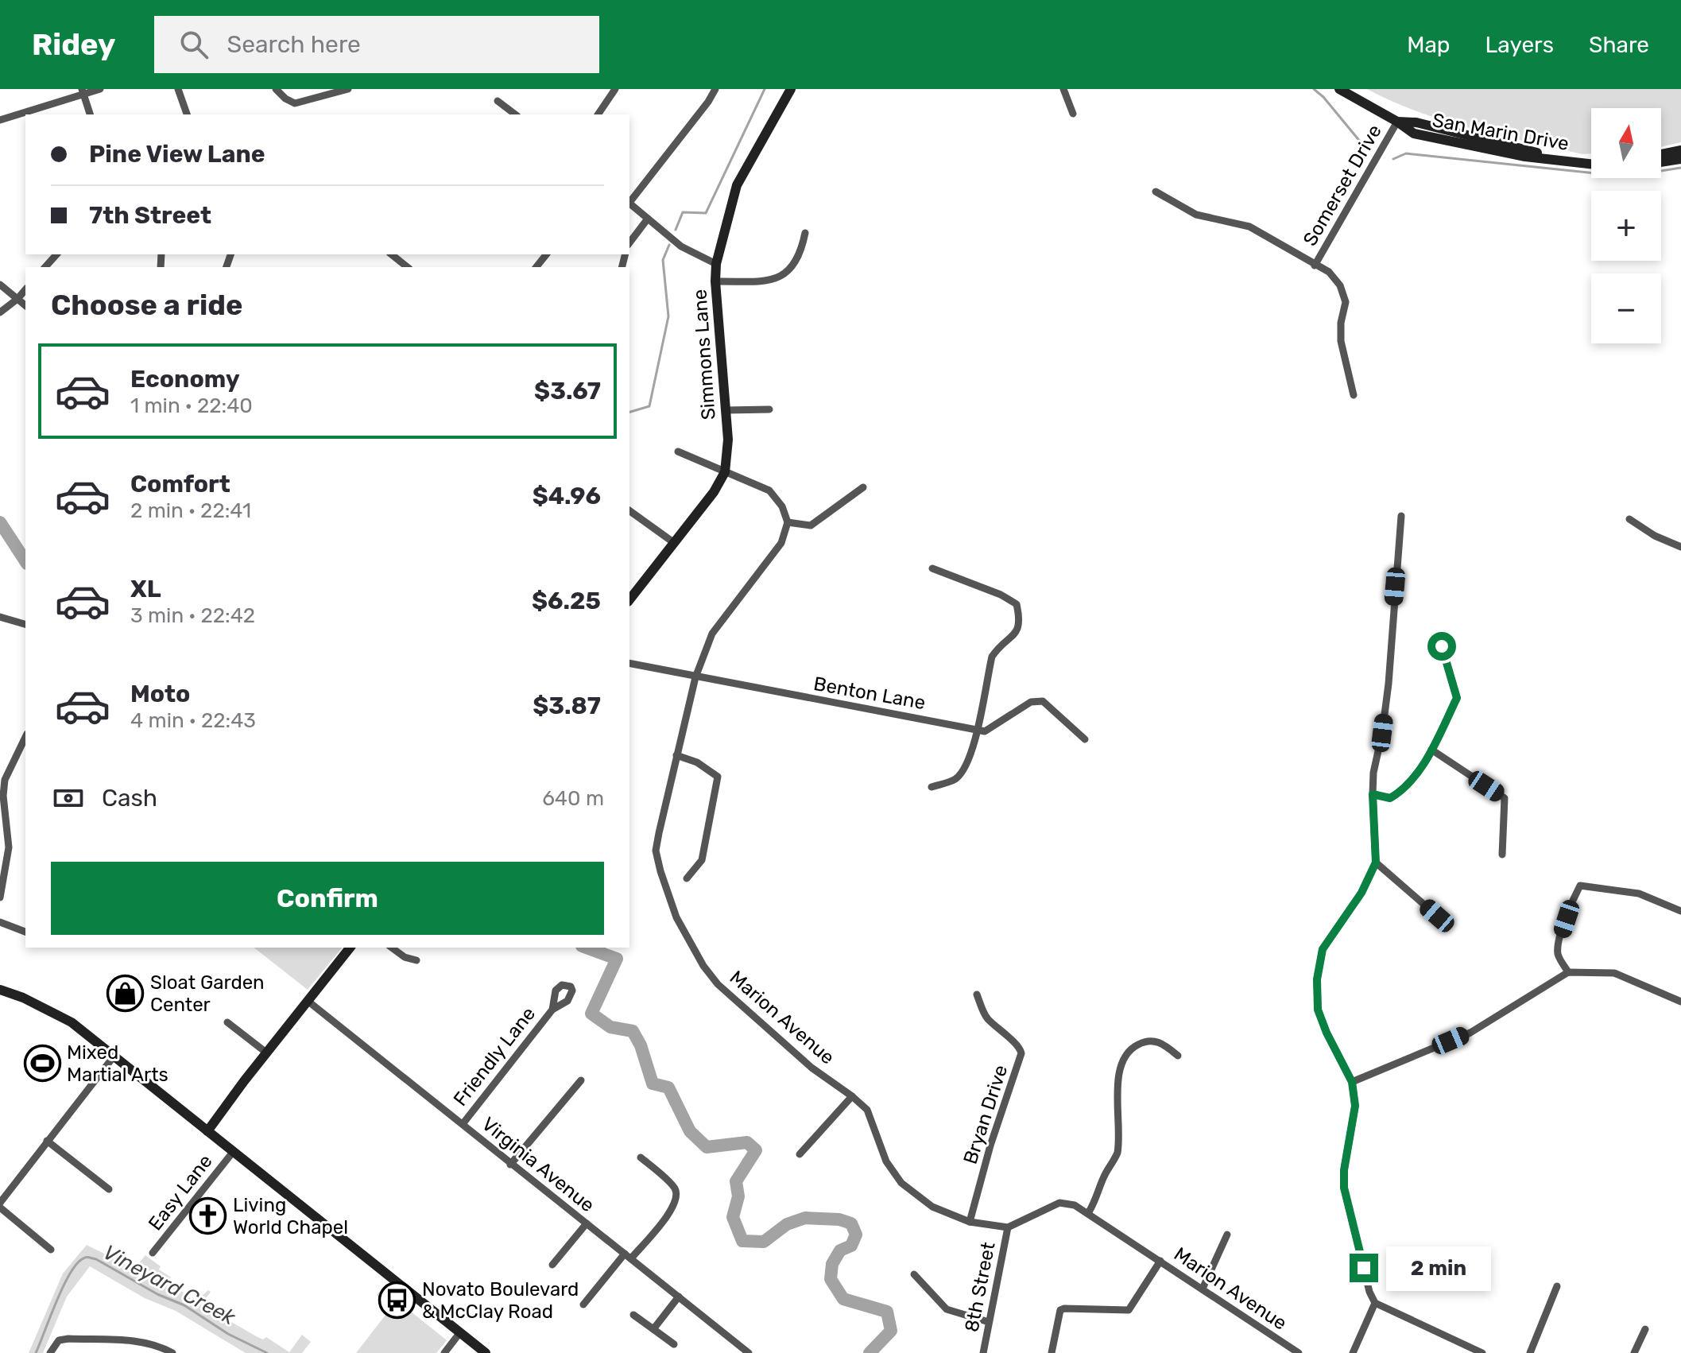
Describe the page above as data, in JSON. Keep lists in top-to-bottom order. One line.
{"streets":{"main road":["San Marin Drive","Simmons Lane"],"street":["Somerset Drive","Benton Lane","Marion Avenue","Friendly Lane","Bryan Drive","Virginia Avenue","Easy Lane","8th Street"]},"crossings":[["San Marin Drive","Somerset Drive"],["Benton Lane","Marion Avenue"],["Marion Avenue","Bryan Drive"],["Marion Avenue","8th Street"],["Friendly Lane","Virginia Avenue"]],"water":["Vineyard Creek"],"places":{"shop":["Sloat Garden Center"],"sports":["Mixed Martial Arts"],"church":["Living World Chapel"],"bus stop":["Novato Boulevard & McClay Road"]},"north":"top","page":{"header":"Ridey","search":"Search here","nav":["Map","Layers","Share"],"map_buttons":["+","−"],"banner":["Pine View Lane","7th Street"],"heading":"Choose a ride","list":[{"name":"Economy","note":"1 min · 22:40","value":"$3.67"},{"name":"Comfort","note":"2 min · 22:41","value":"$4.96"},{"name":"XL","note":"3 min · 22:42","value":"$6.25"},{"name":"Moto","note":"4 min · 22:43","value":"$3.87"}],"pay":["Cash","640 m"],"buttons":"Confirm","bubble":"2 min"}}
